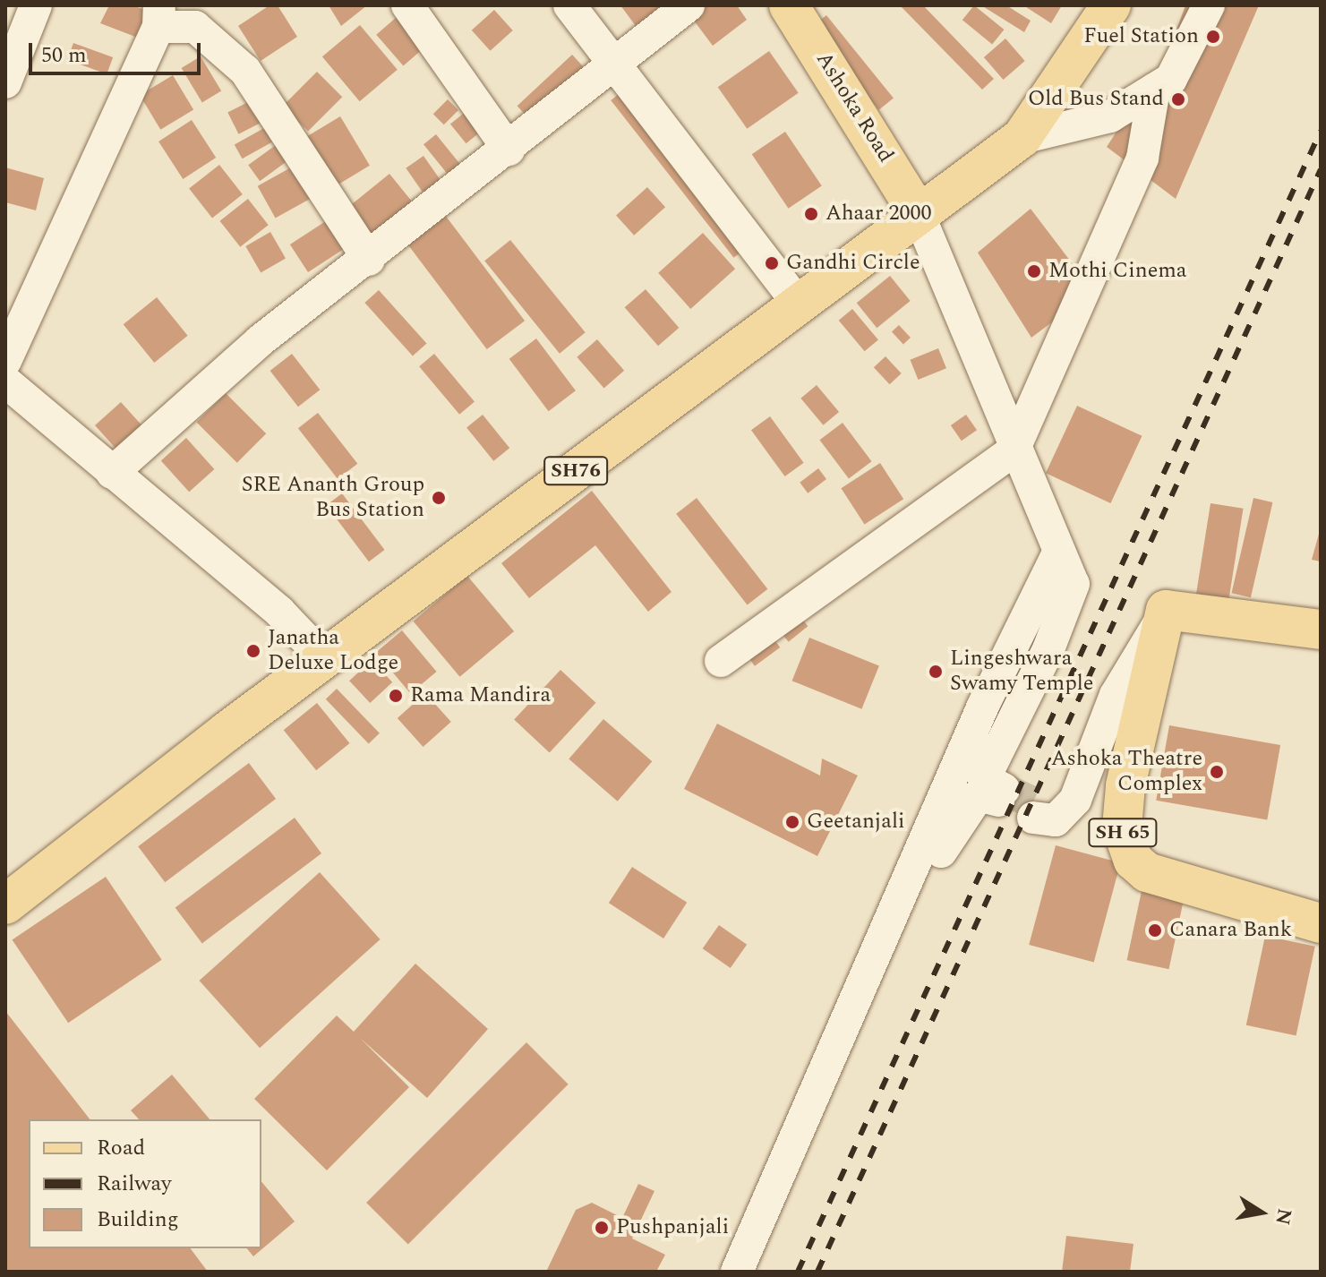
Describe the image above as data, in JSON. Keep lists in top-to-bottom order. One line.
{"streets":{"main road":["Ashoka Road","SH76","SH 65"]},"crossings":[["Ashoka Road","SH76"]],"places":["Fuel Station","Old Bus Stand","Ahaar 2000","Gandhi Circle","Mothi Cinema","SRE Ananth Group Bus Station","Janatha Deluxe Lodge","Lingeshwara Swamy Temple","Rama Mandira","Ashoka Theatre Complex","Geetanjali","Canara Bank","Pushpanjali"],"legend":["Road","Railway","Building"],"scale_bar":"50 m","north":"right"}
